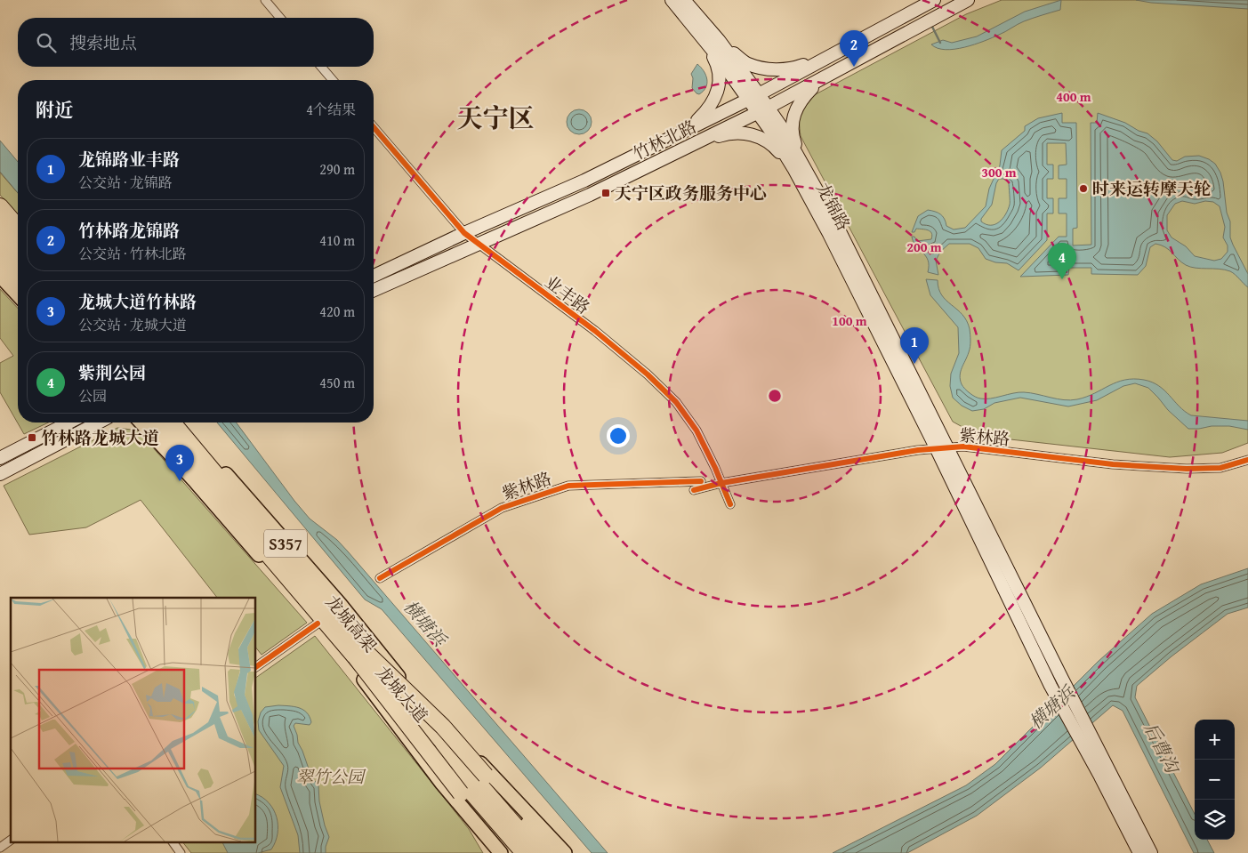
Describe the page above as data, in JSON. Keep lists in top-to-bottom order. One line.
{"streets":{"highway":["龙城高架"],"main road":["竹林北路","龙锦路","S357","龙城大道"],"street":["业丰路","紫林路"]},"crossings":[["竹林北路","龙锦路"],["竹林北路","业丰路"],["龙锦路","紫林路"],["业丰路","紫林路"],["龙城高架","龙城大道"]],"districts":["天宁区"],"water":["横塘浜","后曹沟"],"parks":["翠竹公园"],"places":{"other":["时来运转摩天轮"],"transit":["天宁区政务服务中心","竹林路龙城大道"]},"page":{"search":"搜索地点","pins":["2","4","1","3"],"heading":["附近","4个结果"],"list":[{"mark":"1","name":"龙锦路业丰路","note":"公交站 · 龙锦路","value":"290 m"},{"mark":"2","name":"竹林路龙锦路","note":"公交站 · 竹林北路","value":"410 m"},{"mark":"3","name":"龙城大道竹林路","note":"公交站 · 龙城大道","value":"420 m"},{"mark":"4","name":"紫荆公园","note":"公园","value":"450 m"}],"map_buttons":["+","−"]},"rings":["400 m","300 m","200 m","100 m"]}
